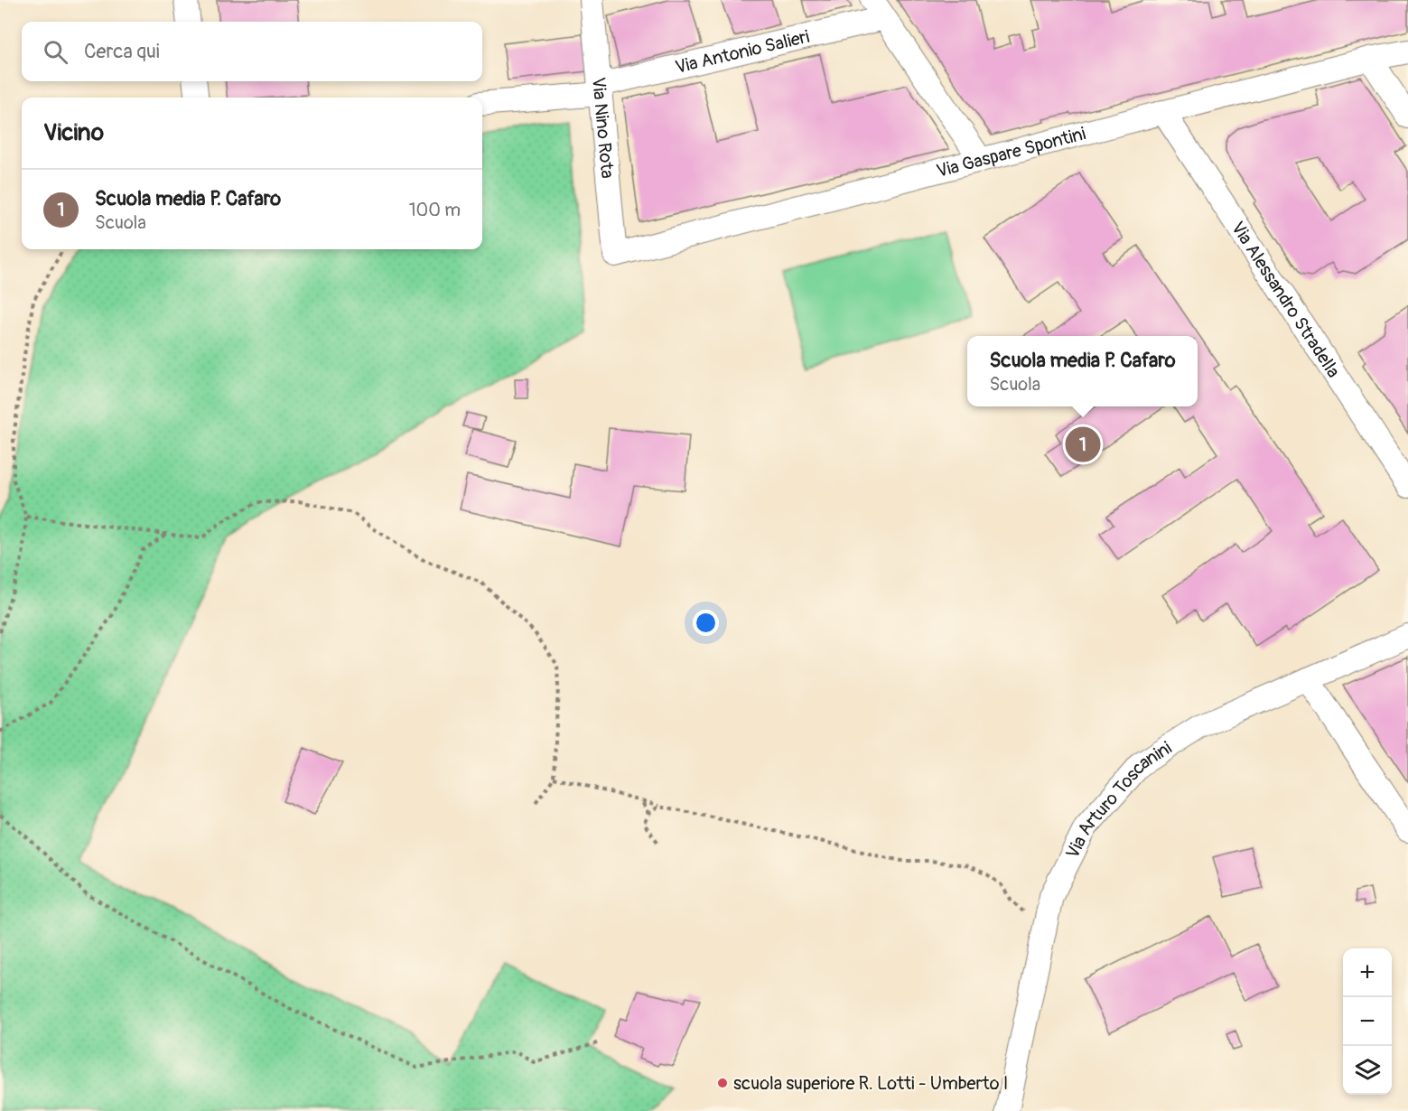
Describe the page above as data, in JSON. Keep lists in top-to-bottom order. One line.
{"streets":{"street":["Via Antonio Salieri","Via Nino Rota","Via Gaspare Spontini","Via Alessandro Stradella","Via Arturo Toscanini"]},"crossings":[["Via Antonio Salieri","Via Nino Rota"],["Via Nino Rota","Via Gaspare Spontini"],["Via Gaspare Spontini","Via Alessandro Stradella"]],"places":["scuola superiore R. Lotti - Umberto I"],"page":{"search":"Cerca qui","heading":"Vicino","list":[{"mark":"1","name":"Scuola media P. Cafaro","note":"Scuola","value":"100 m"}],"popup":["Scuola media P. Cafaro","Scuola"],"pins":"1","map_buttons":["+","−"]}}
